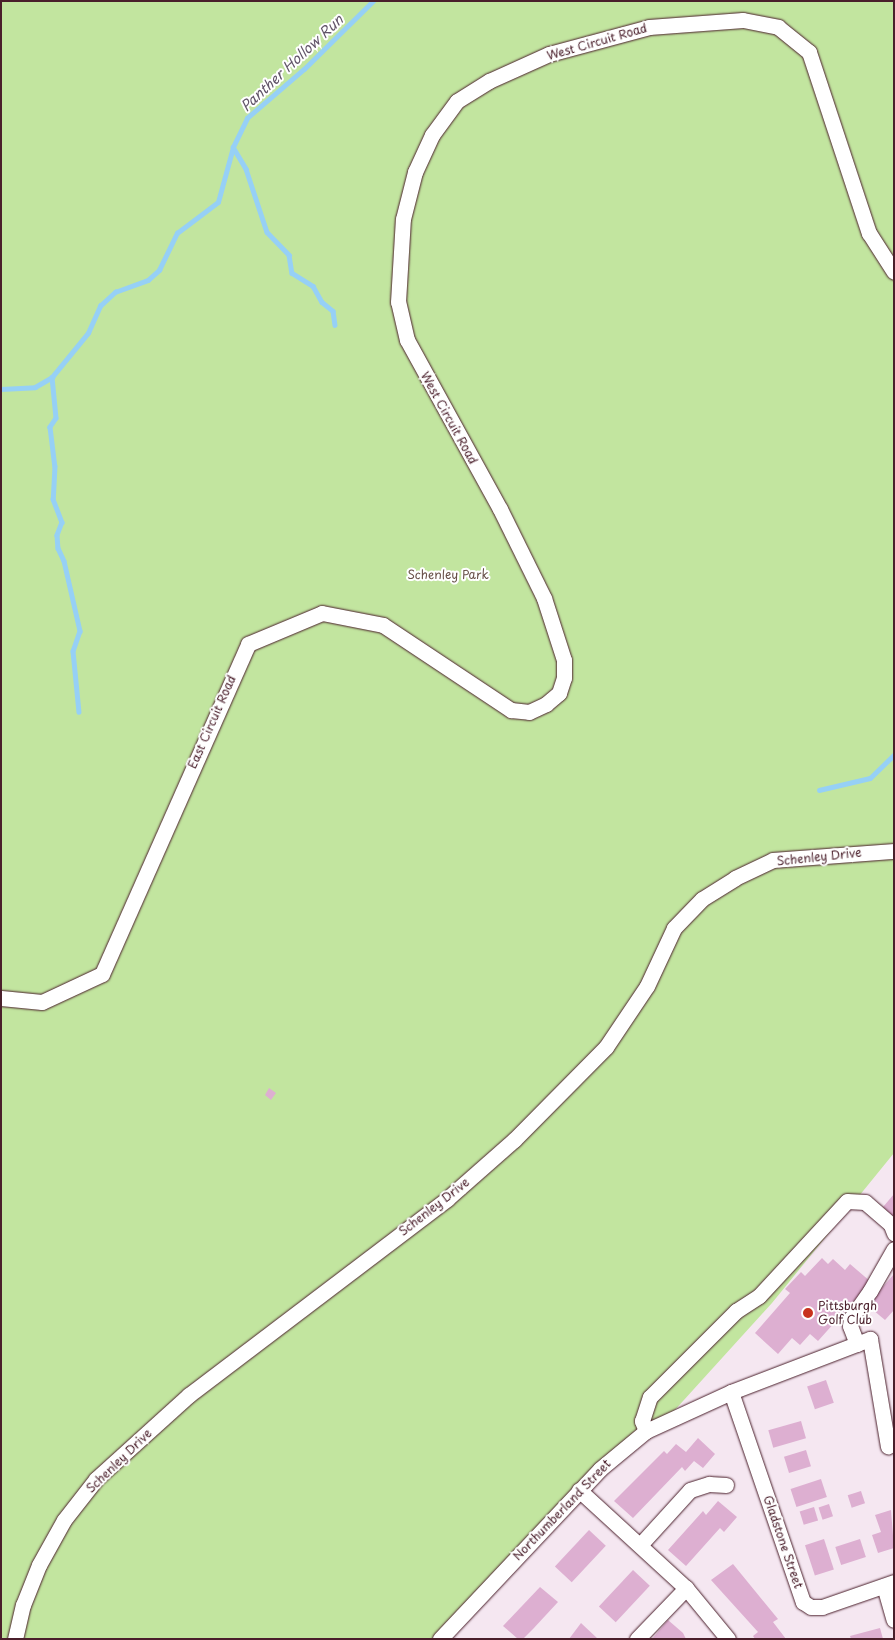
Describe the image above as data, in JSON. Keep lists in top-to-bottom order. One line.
{"streets":{"street":["West Circuit Road","East Circuit Road","Schenley Drive","Northumberland Street","Gladstone Street"]},"crossings":[["West Circuit Road","East Circuit Road"],["Northumberland Street","Gladstone Street"]],"water":["Panther Hollow Run"],"parks":["Schenley Park"],"places":["Pittsburgh Golf Club"]}
